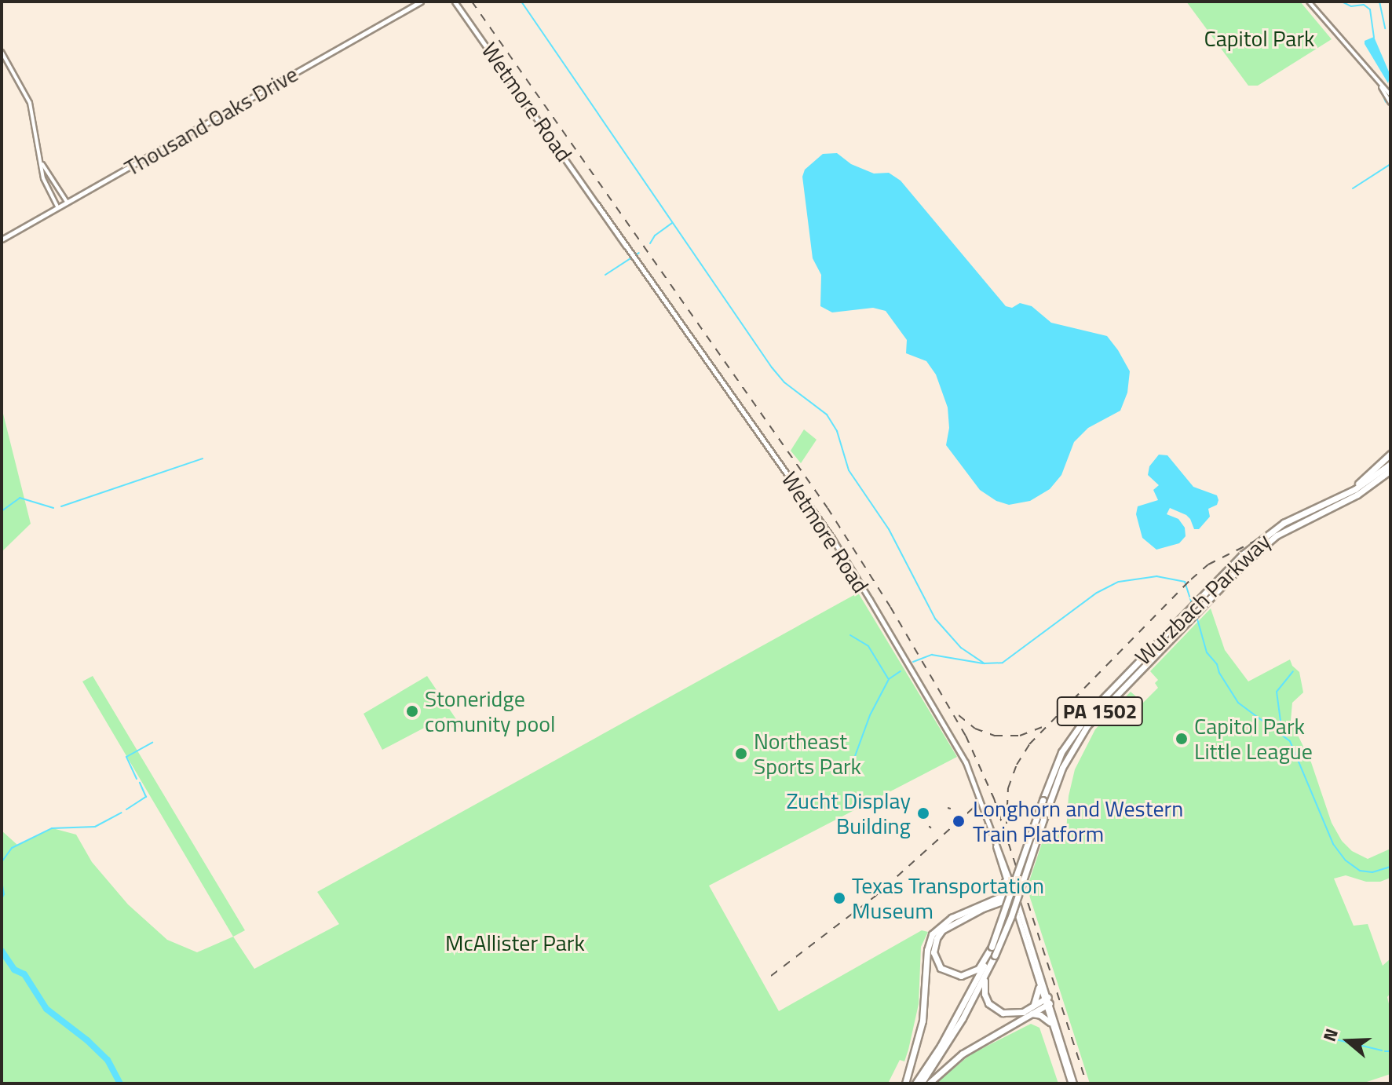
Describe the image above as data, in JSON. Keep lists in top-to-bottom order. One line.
{"streets":{"highway":["Wurzbach Parkway","PA 1502"],"main road":["Wetmore Road","Thousand Oaks Drive"]},"parks":["Capitol Park","McAllister Park"],"places":["Stoneridge comunity pool","Capitol Park Little League","Northeast Sports Park","Zucht Display Building","Longhorn and Western Train Platform","Texas Transportation Museum"],"north":"left"}
